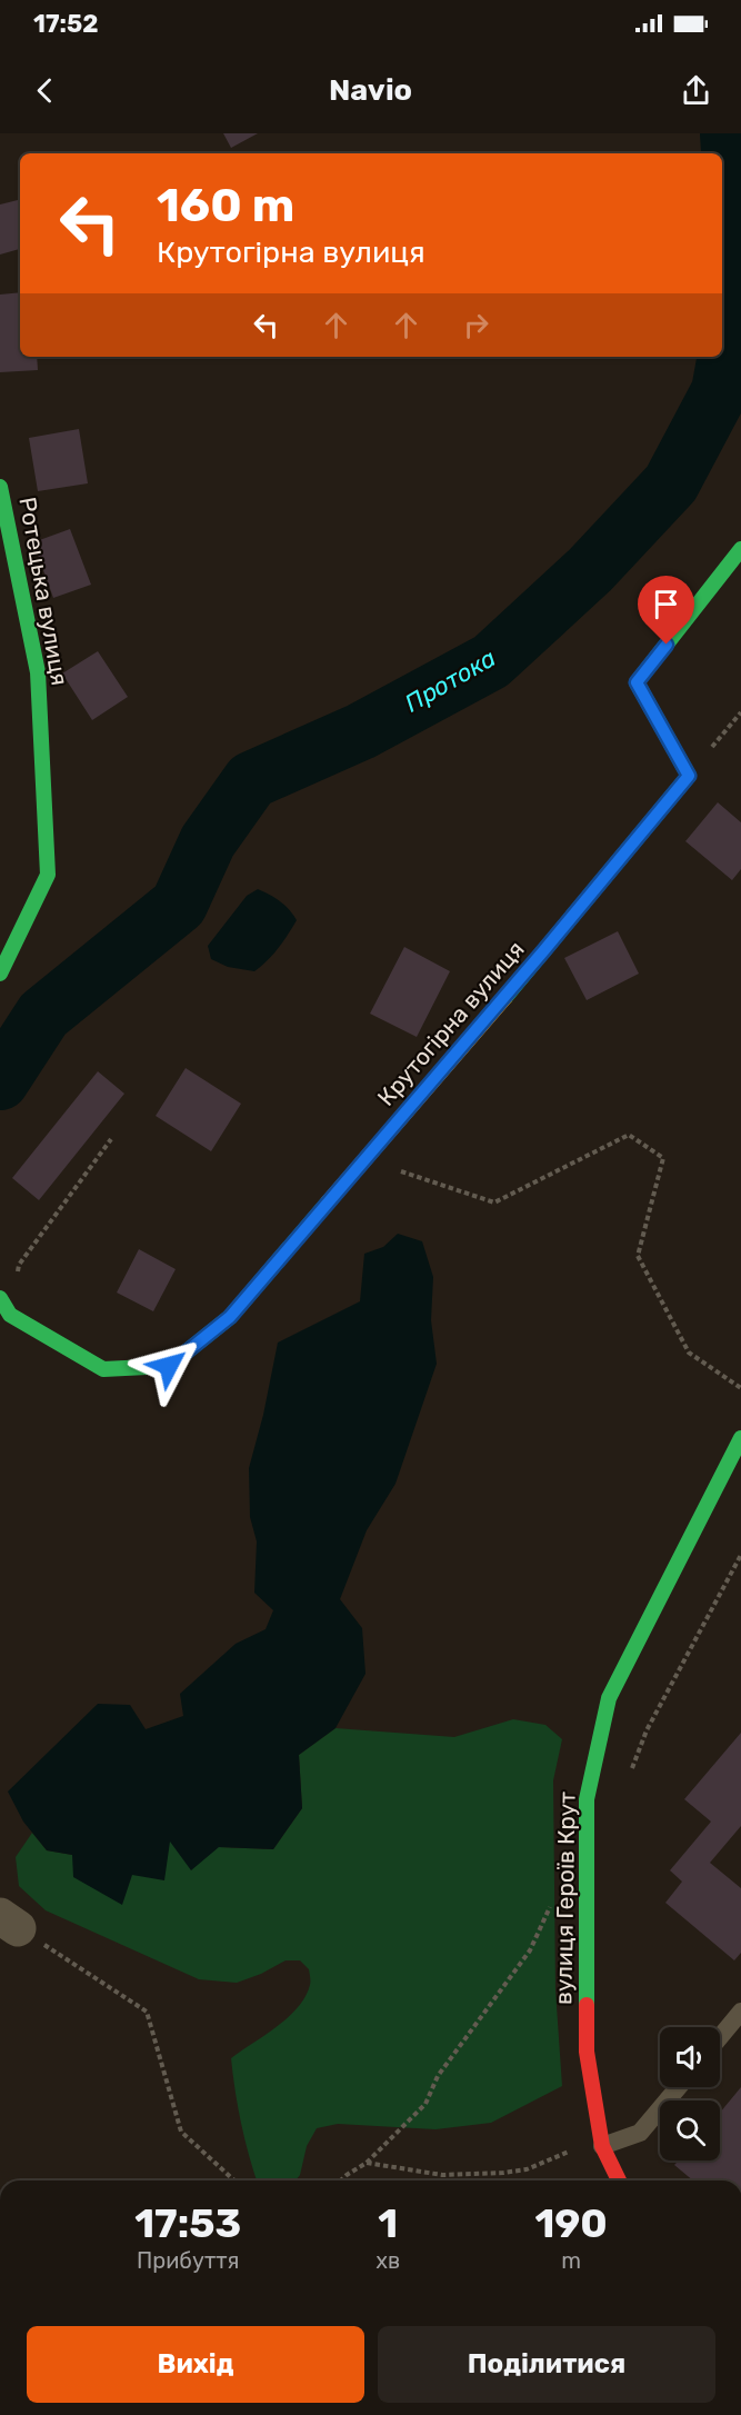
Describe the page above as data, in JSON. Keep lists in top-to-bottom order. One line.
{"streets":{"street":["Ротецька вулиця","Крутогірна вулиця","вулиця Героїв Крут"]},"water":["Протока"],"page":{"status":"17:52","header":"Navio","turn":["160 m","Крутогірна вулиця"],"eta":["17:53","Прибуття","1","хв","190","m"],"buttons":["Вихід","Поділитися"]}}
